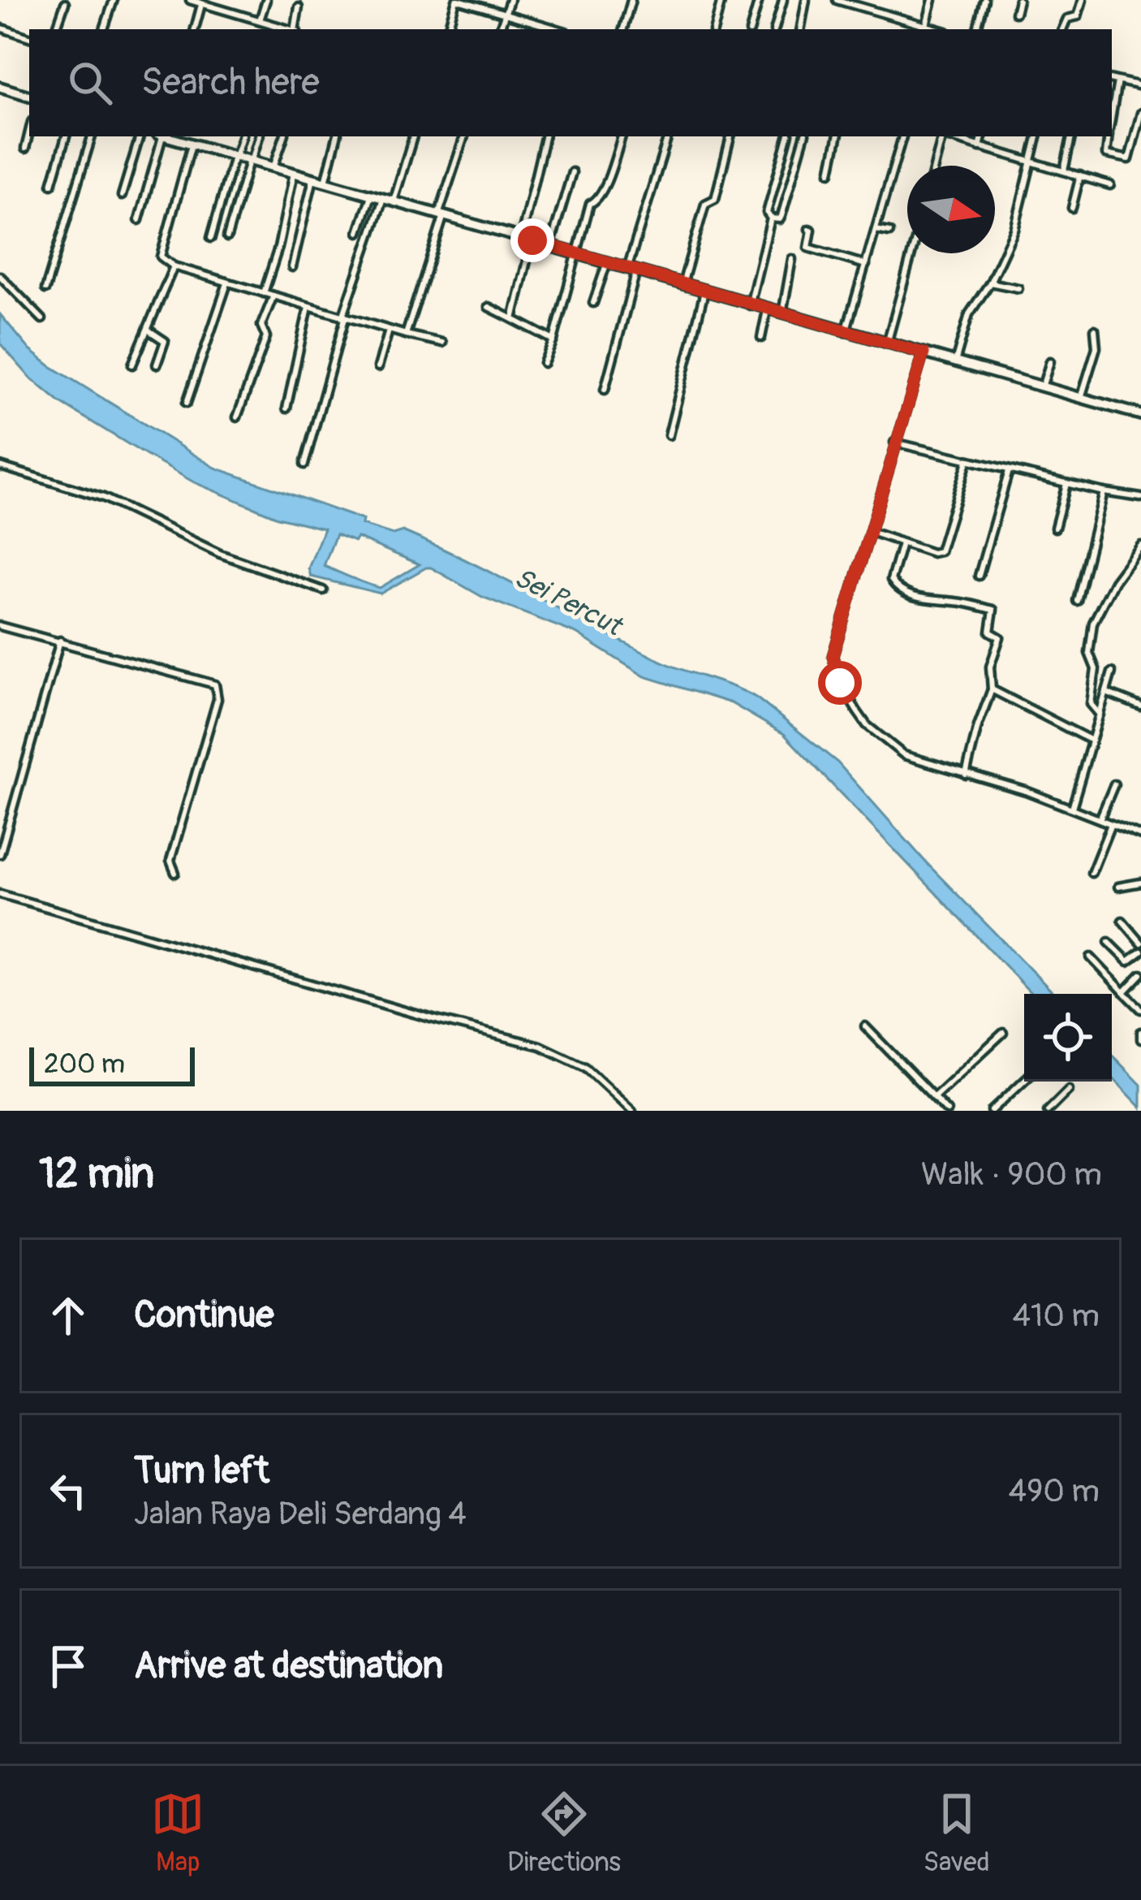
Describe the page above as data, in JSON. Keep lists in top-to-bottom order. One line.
{"water":["Sei Percut"],"scale_bar":"200 m","north":"right","page":{"search":"Search here","scale":"200 m","heading":["12 min","Walk · 900 m"],"list":[["Continue","410 m"],["Turn left","Jalan Raya Deli Serdang 4","490 m"],"Arrive at destination"],"nav":["Map","Directions","Saved"]}}
